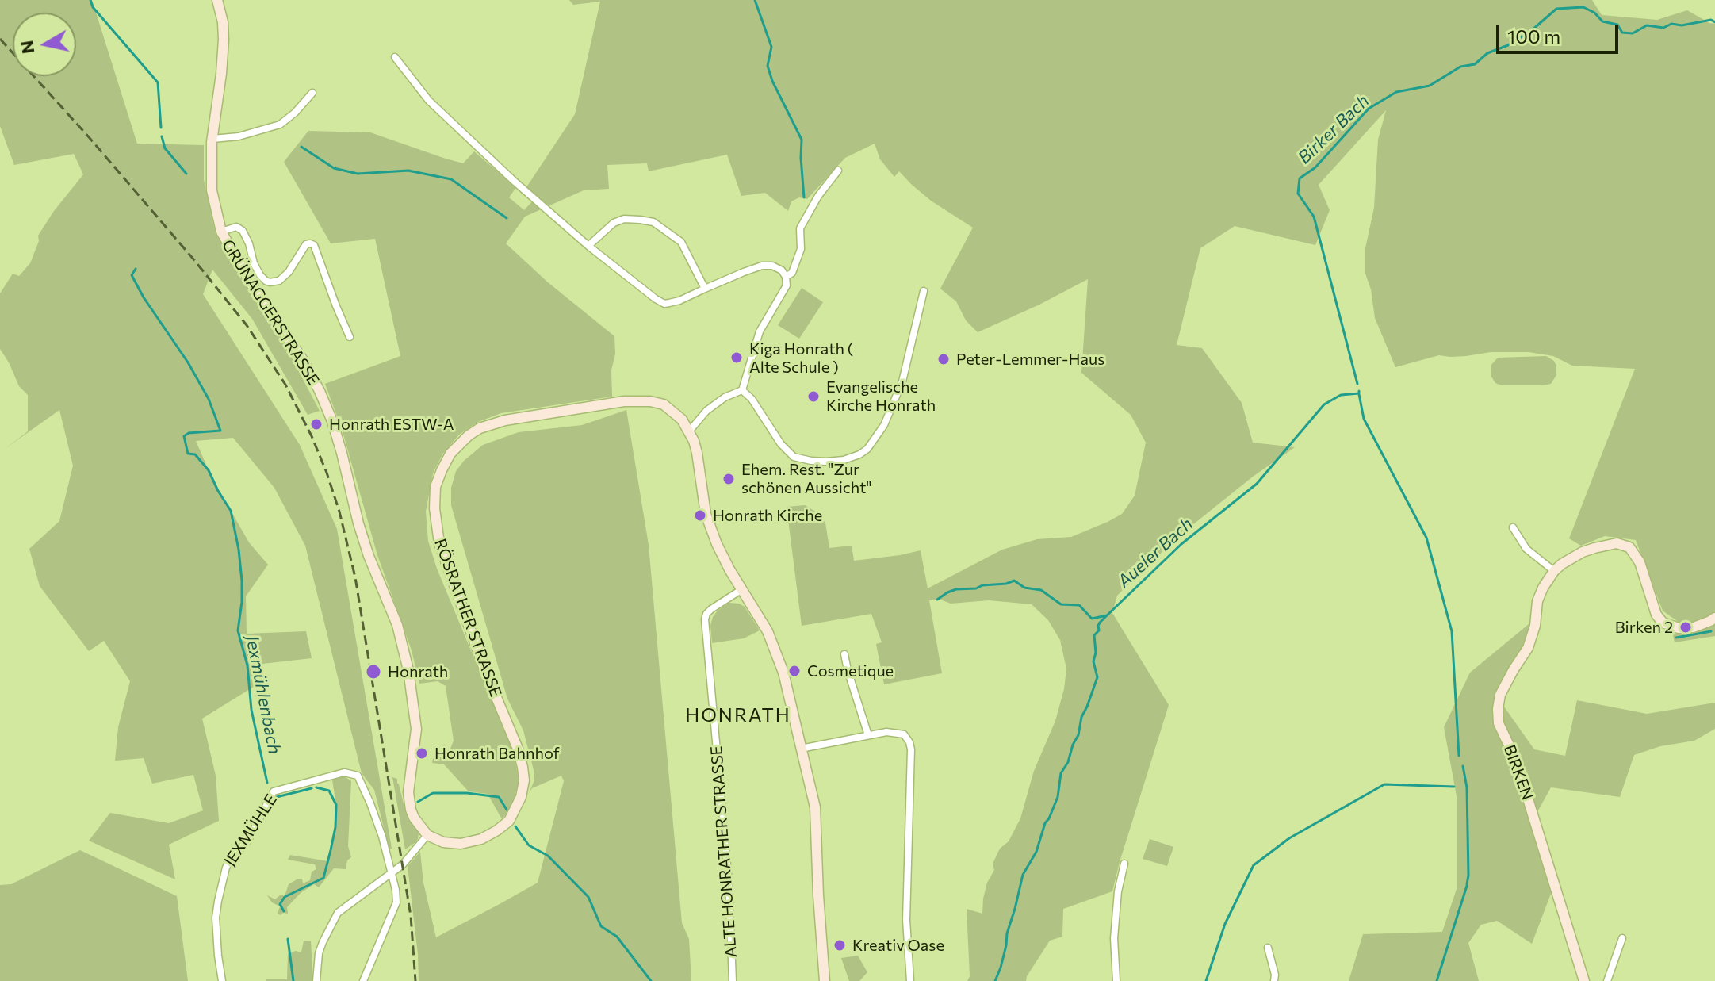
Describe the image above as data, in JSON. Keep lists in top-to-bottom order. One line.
{"streets":{"street":["GRÜNAGGERSTRASSE","RÖSRATHER STRASSE","BIRKEN","JEXMÜHLE","ALTE HONRATHER STRASSE"]},"crossings":[["GRÜNAGGERSTRASSE","RÖSRATHER STRASSE"],["RÖSRATHER STRASSE","ALTE HONRATHER STRASSE"]],"districts":["HONRATH"],"water":["Birker Bach","Aueler Bach","Jexmühlenbach"],"places":["Kiga Honrath ( Alte Schule )","Peter-Lemmer-Haus","Evangelische Kirche Honrath","Honrath ESTW-A","Ehem. Rest. \"Zur schönen Aussicht\"","Honrath Kirche","Birken 2","Cosmetique","Honrath","Honrath Bahnhof","Kreativ Oase"],"scale_bar":"100 m","north":"left"}
